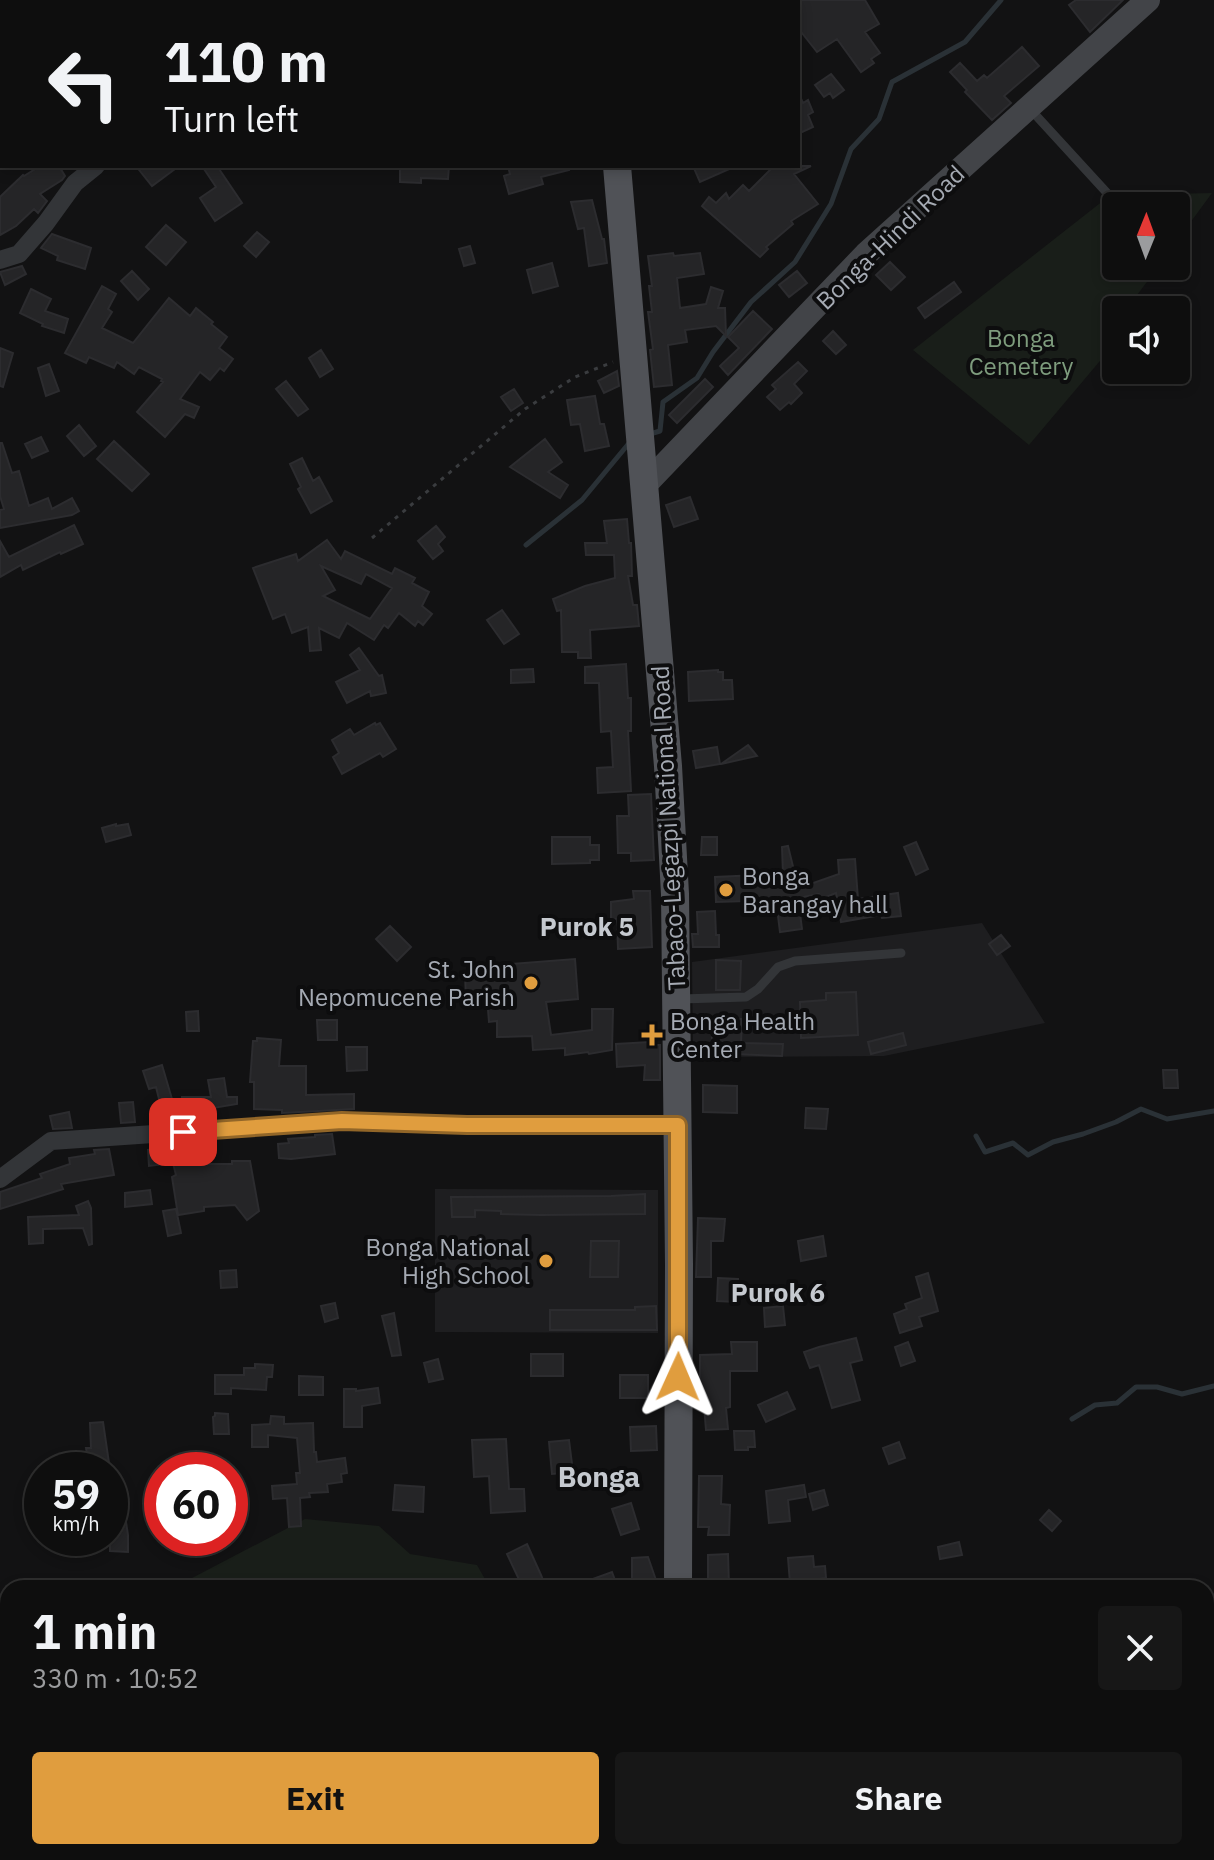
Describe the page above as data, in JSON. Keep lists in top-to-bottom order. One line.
{"streets":{"main road":["Tabaco-Legazpi National Road"],"street":["Bonga-Hindi Road"]},"crossings":[["Bonga-Hindi Road","Tabaco-Legazpi National Road"]],"districts":["Purok 5","Purok 6","Bonga"],"parks":["Bonga Cemetery"],"places":{"other":["Bonga Barangay hall","St. John Nepomucene Parish","Bonga National High School"],"health":["Bonga Health Center"]},"north":"top","page":{"turn":["110 m","Turn left"],"speed":"59 km/h","limit":"60","heading":["1 min","330 m · 10:52"],"buttons":["Exit","Share"]}}
